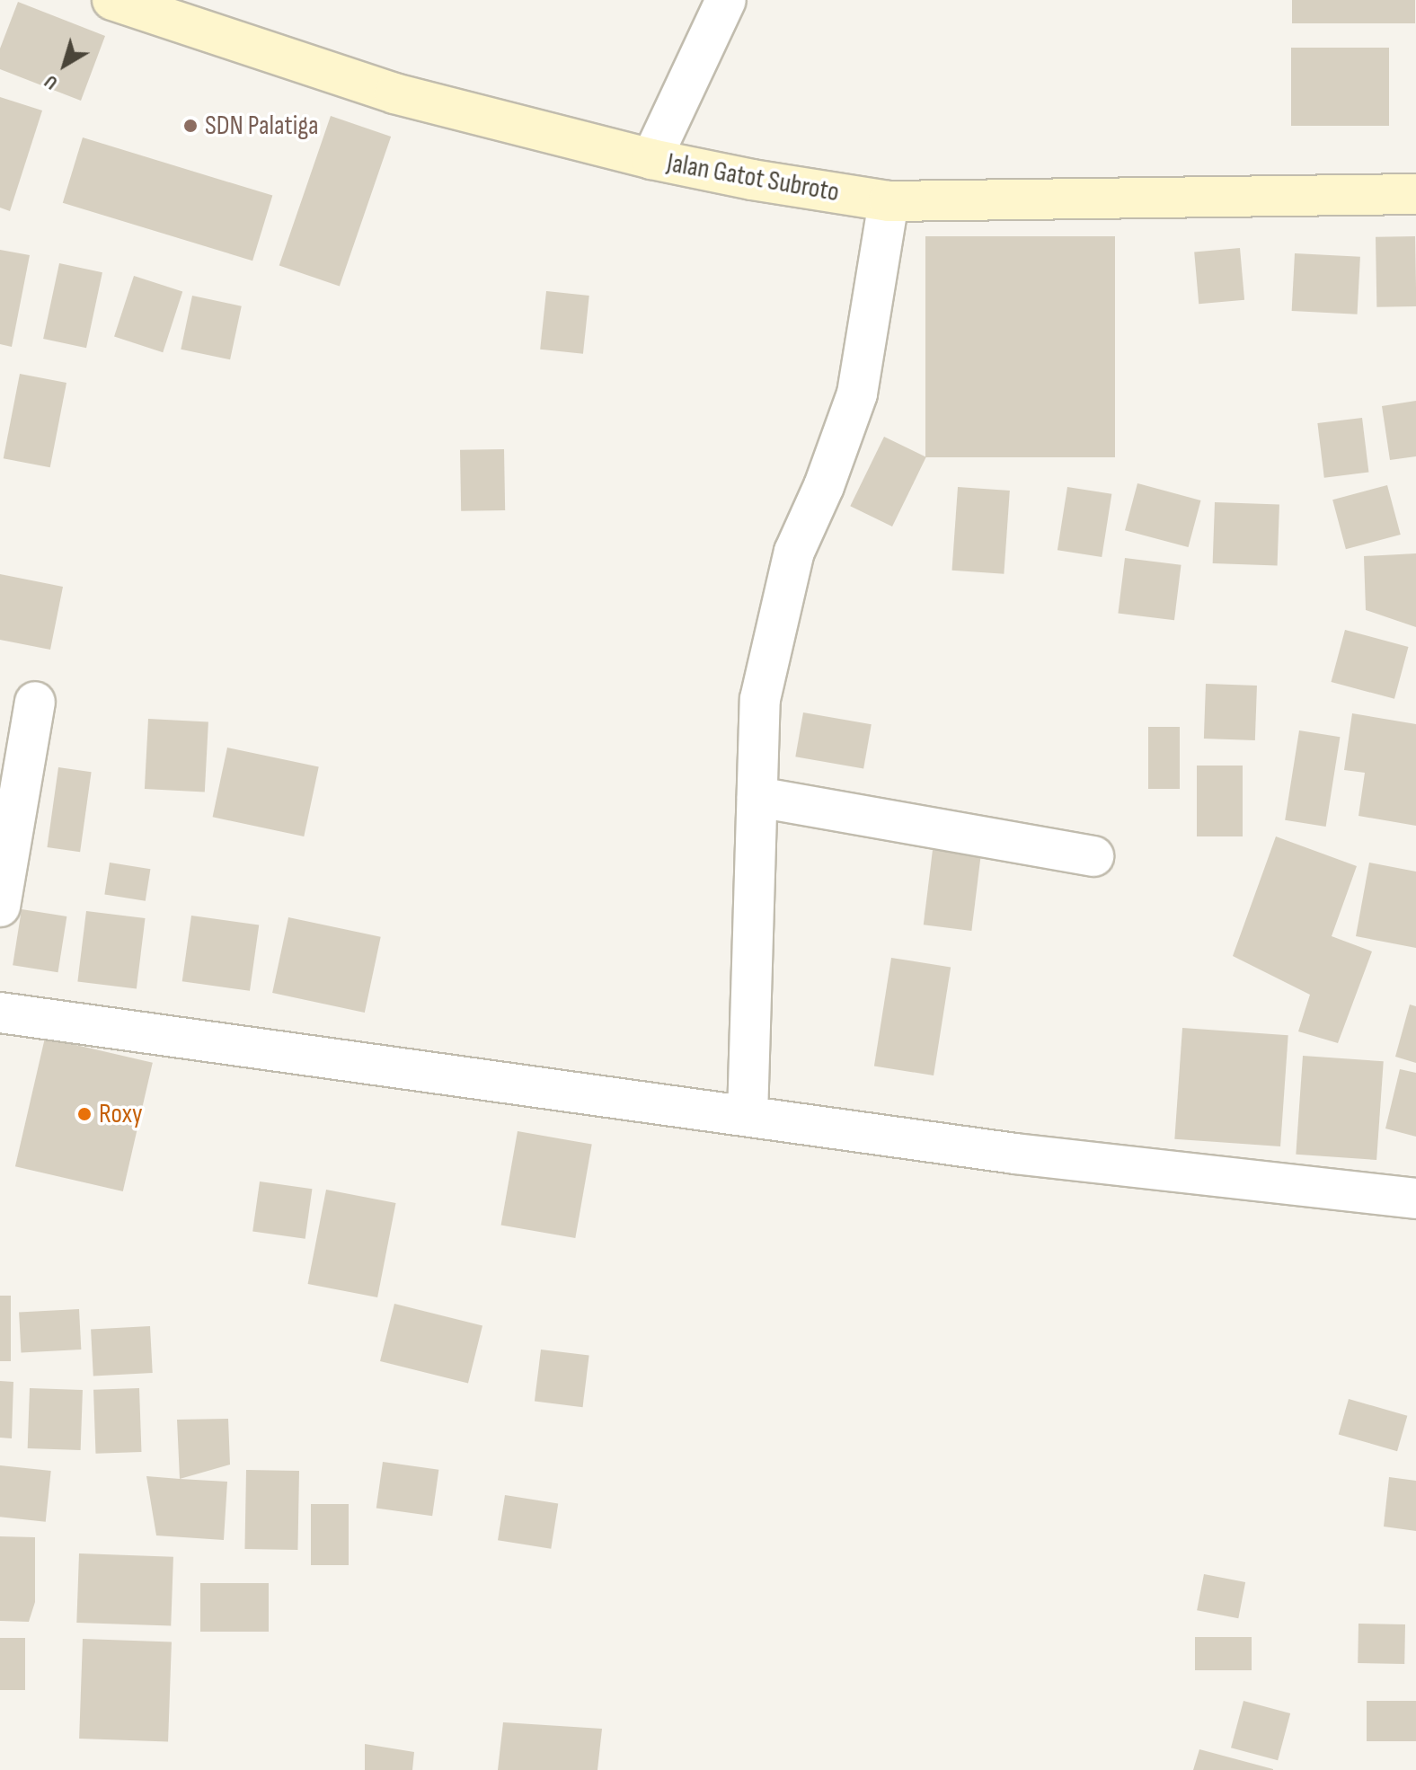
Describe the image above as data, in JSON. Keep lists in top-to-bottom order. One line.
{"streets":{"main road":["Jalan Gatot Subroto"]},"places":["SDN Palatiga","Roxy"],"north":"bottom left"}
